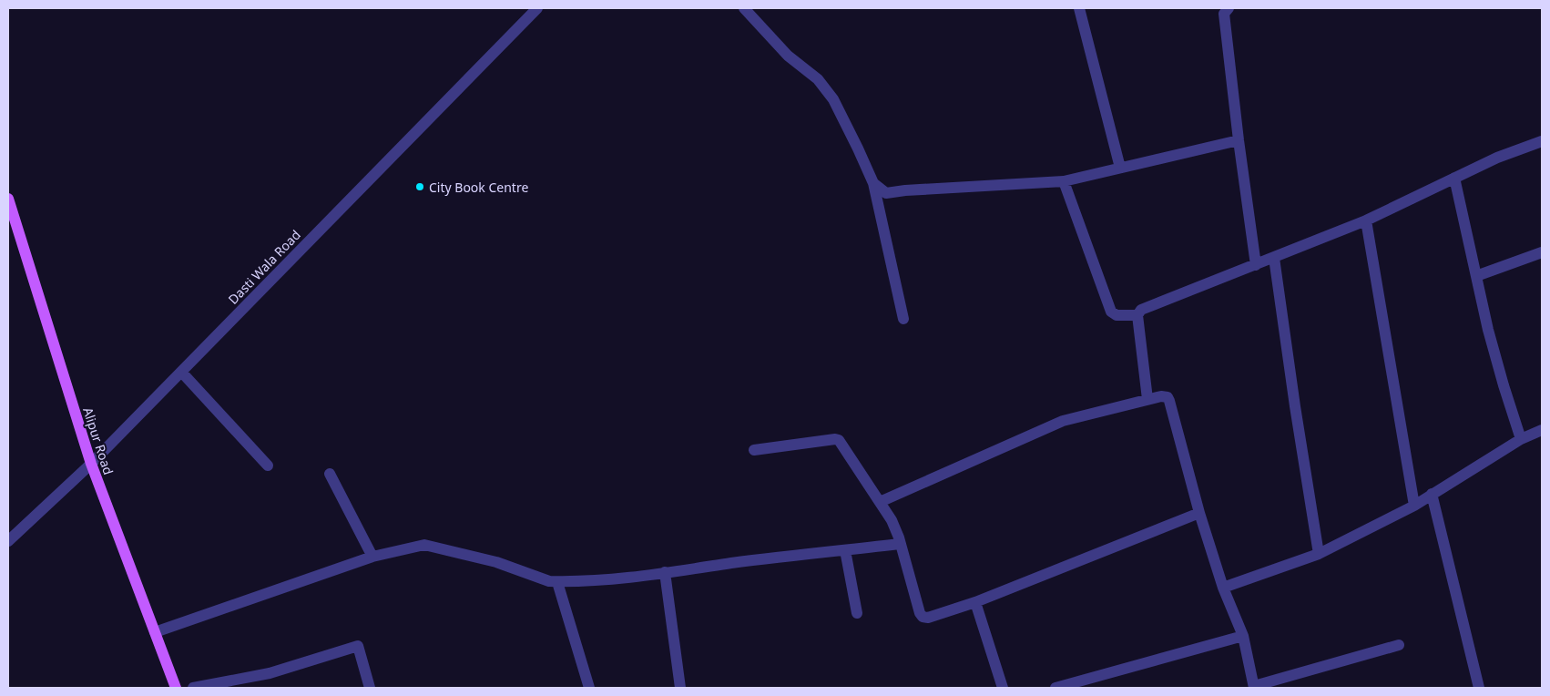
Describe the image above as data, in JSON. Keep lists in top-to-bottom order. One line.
{"streets":{"main road":["Alipur Road"],"street":["Dasti Wala Road"]},"crossings":[["Dasti Wala Road","Alipur Road"]],"places":["City Book Centre"]}
